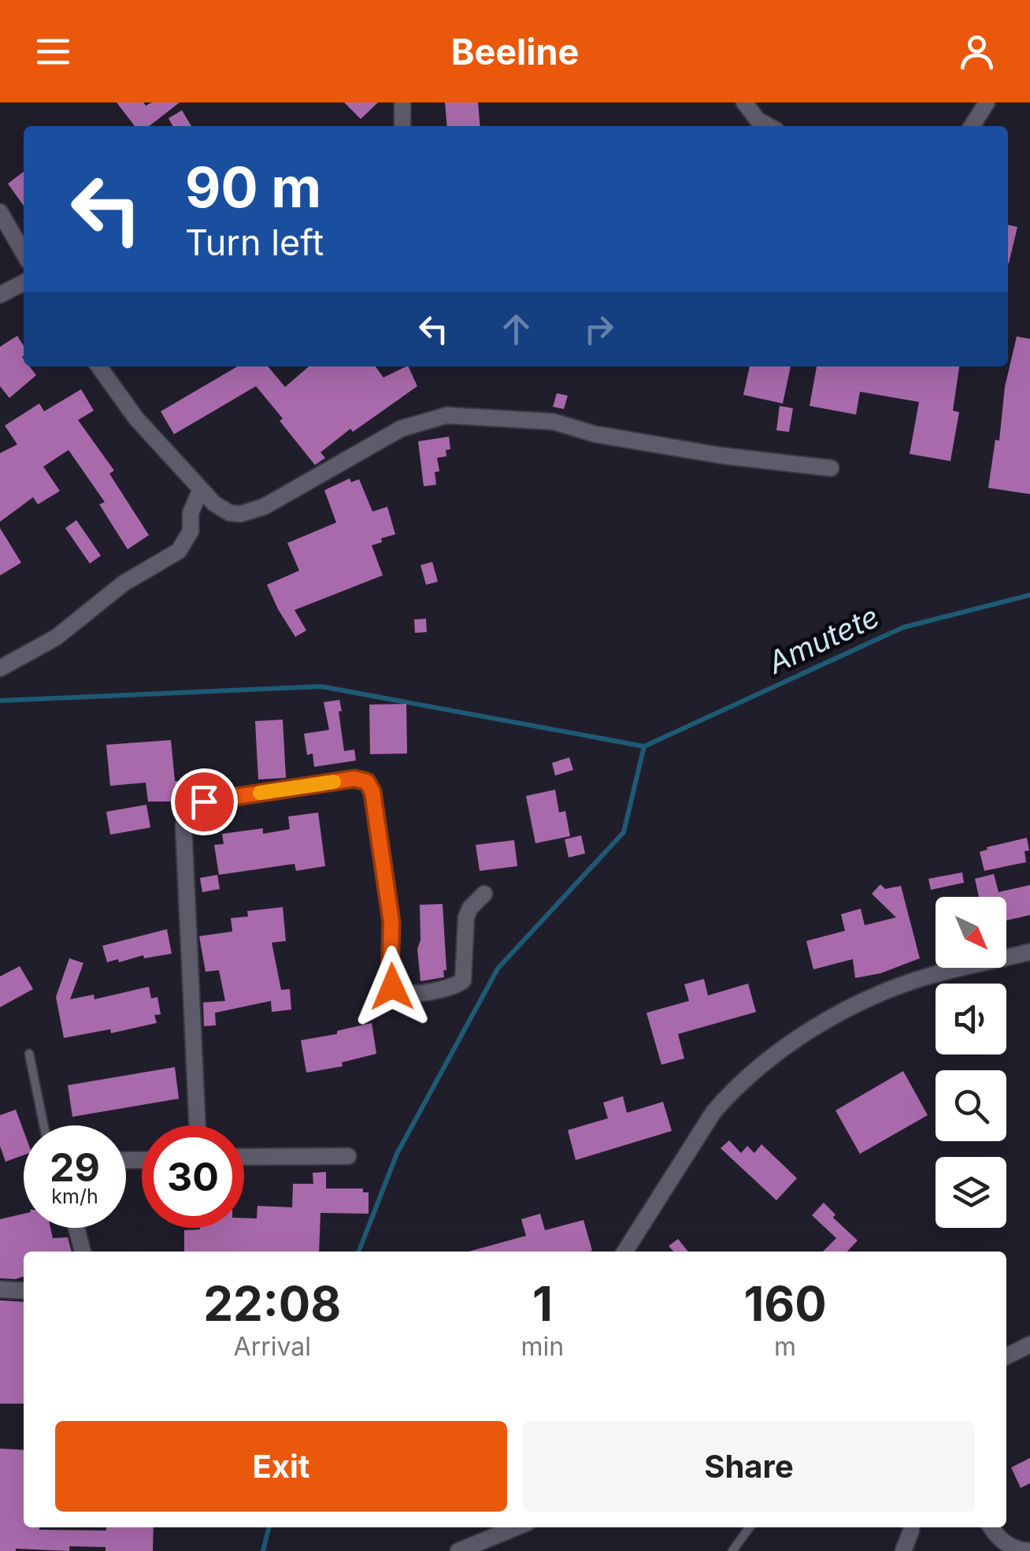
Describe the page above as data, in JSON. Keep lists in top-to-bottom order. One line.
{"water":["Amutete"],"north":"bottom right","page":{"header":"Beeline","turn":["90 m","Turn left"],"speed":"29 km/h","limit":"30","eta":["22:08","Arrival","1","min","160","m"],"buttons":["Exit","Share"]}}
